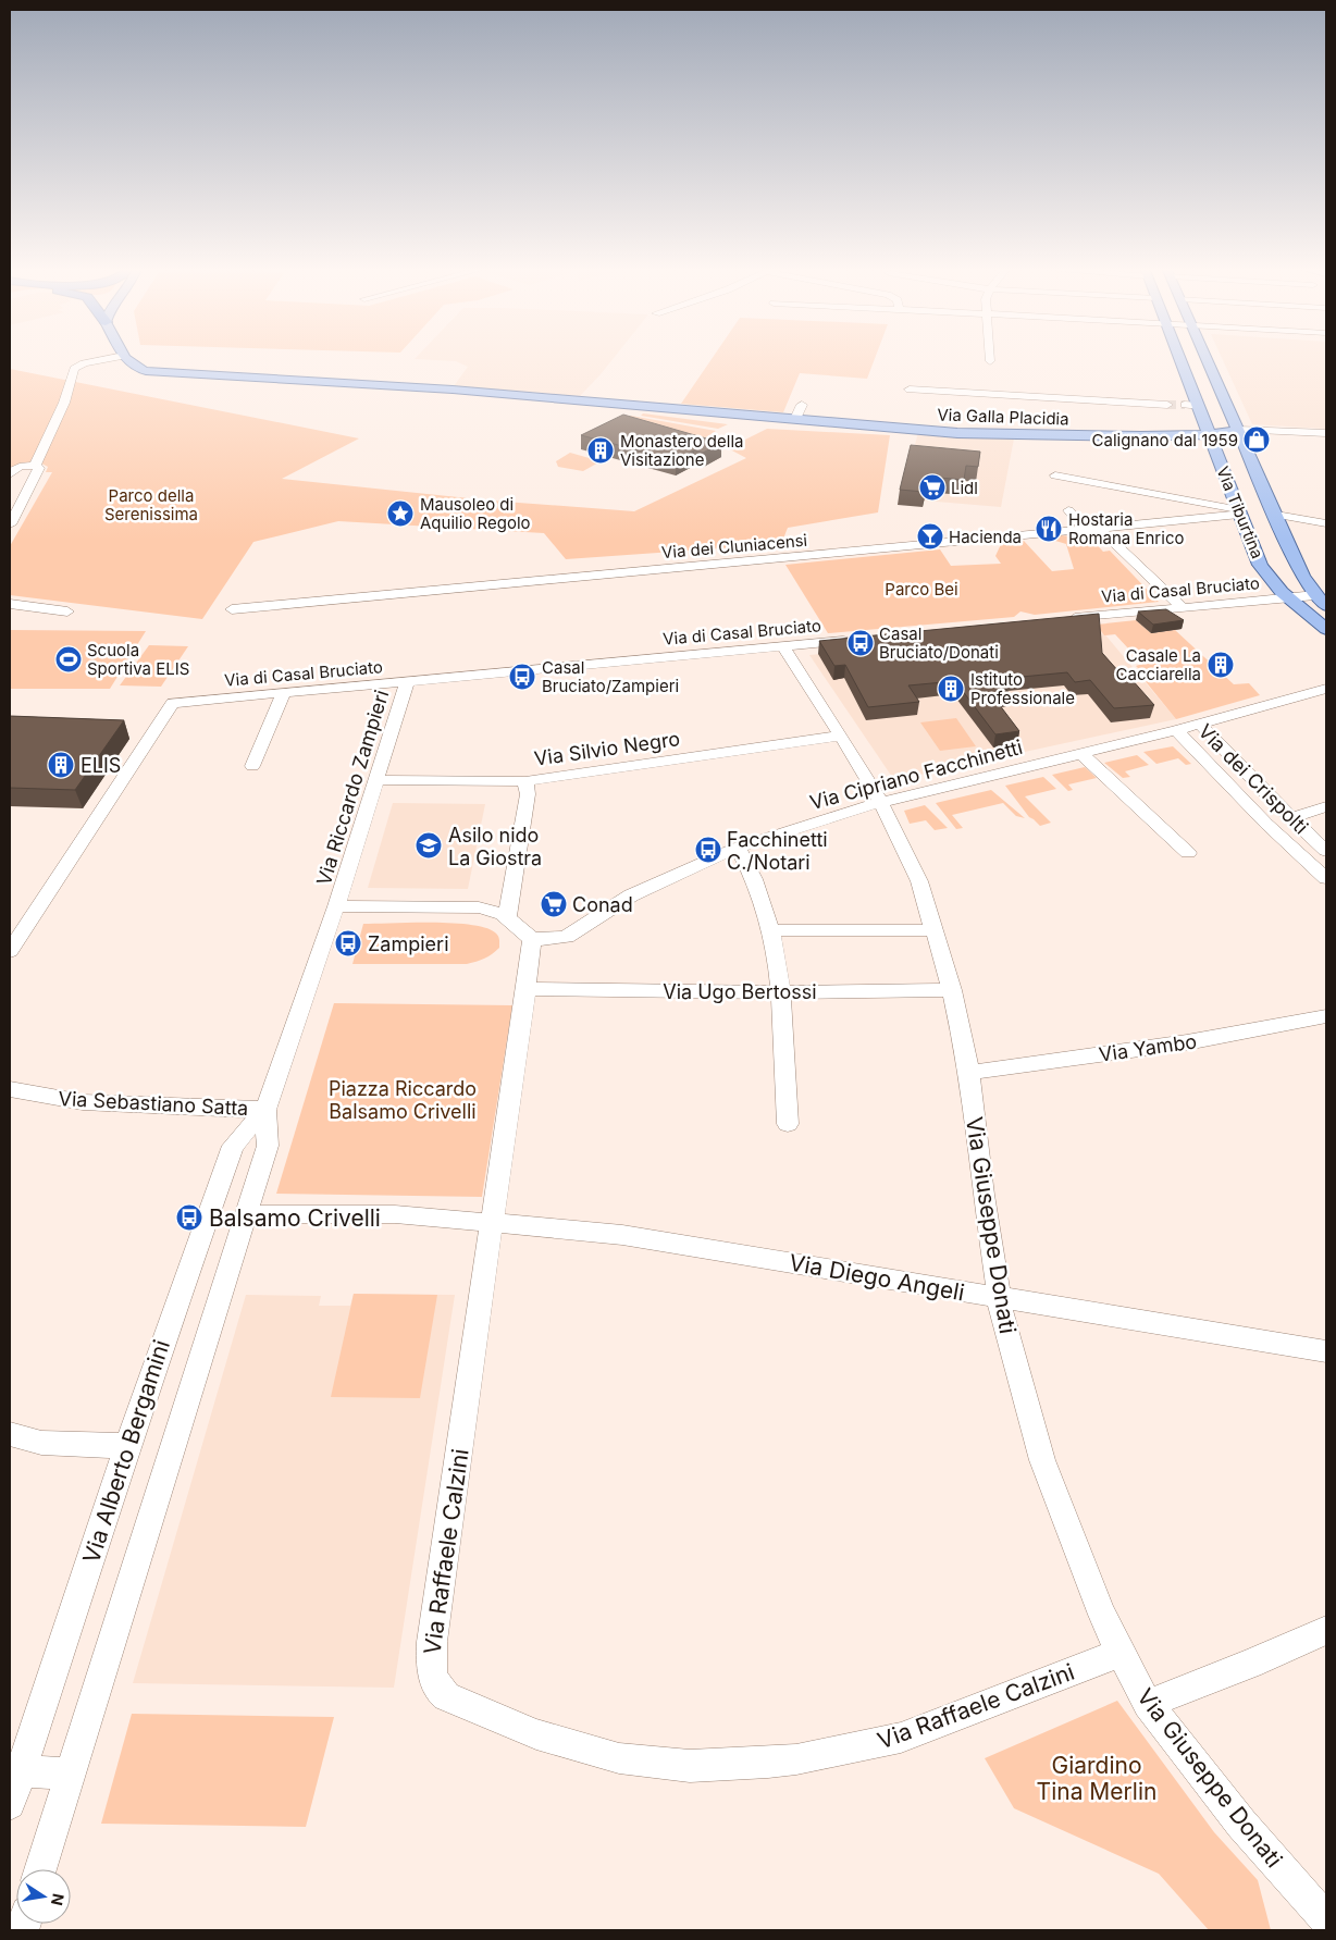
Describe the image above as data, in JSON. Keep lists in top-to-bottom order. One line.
{"streets":{"main road":["Via Galla Placidia","Via Tiburtina"],"street":["Via dei Cluniacensi","Via di Casal Bruciato","Via Silvio Negro","Via Cipriano Facchinetti","Via dei Crispolti","Via Riccardo Zampieri","Via Ugo Bertossi","Via Yambo","Via Sebastiano Satta","Via Giuseppe Donati","Via Diego Angeli","Via Alberto Bergamini","Via Raffaele Calzini"]},"crossings":[["Via Galla Placidia","Via Tiburtina"],["Via Tiburtina","Via dei Cluniacensi"],["Via Tiburtina","Via di Casal Bruciato"],["Via di Casal Bruciato","Via Riccardo Zampieri"],["Via di Casal Bruciato","Via Giuseppe Donati"],["Via Silvio Negro","Via Riccardo Zampieri"],["Via Silvio Negro","Via Giuseppe Donati"],["Via Cipriano Facchinetti","Via dei Crispolti"],["Via Cipriano Facchinetti","Via Giuseppe Donati"],["Via Ugo Bertossi","Via Giuseppe Donati"],["Via Yambo","Via Giuseppe Donati"],["Via Sebastiano Satta","Via Alberto Bergamini"],["Via Giuseppe Donati","Via Diego Angeli"],["Via Giuseppe Donati","Via Raffaele Calzini"],["Via Diego Angeli","Via Raffaele Calzini"]],"parks":["Parco della Serenissima","Parco Bei","Piazza Riccardo Balsamo Crivelli","Giardino Tina Merlin"],"places":{"shop":["Calignano dal 1959"],"building":["Monastero della Visitazione","Casale La Cacciarella","Istituto Professionale","ELIS"],"supermarket":["Lidl","Conad"],"place":["Mausoleo di Aquilio Regolo"],"restaurant":["Hostaria Romana Enrico"],"bar":["Hacienda"],"bus stop":["Casal Bruciato/Donati","Casal Bruciato/Zampieri","Facchinetti C./Notari","Zampieri","Balsamo Crivelli"],"sports":["Scuola Sportiva ELIS"],"school or university":["Asilo nido La Giostra"]},"north":"right"}
